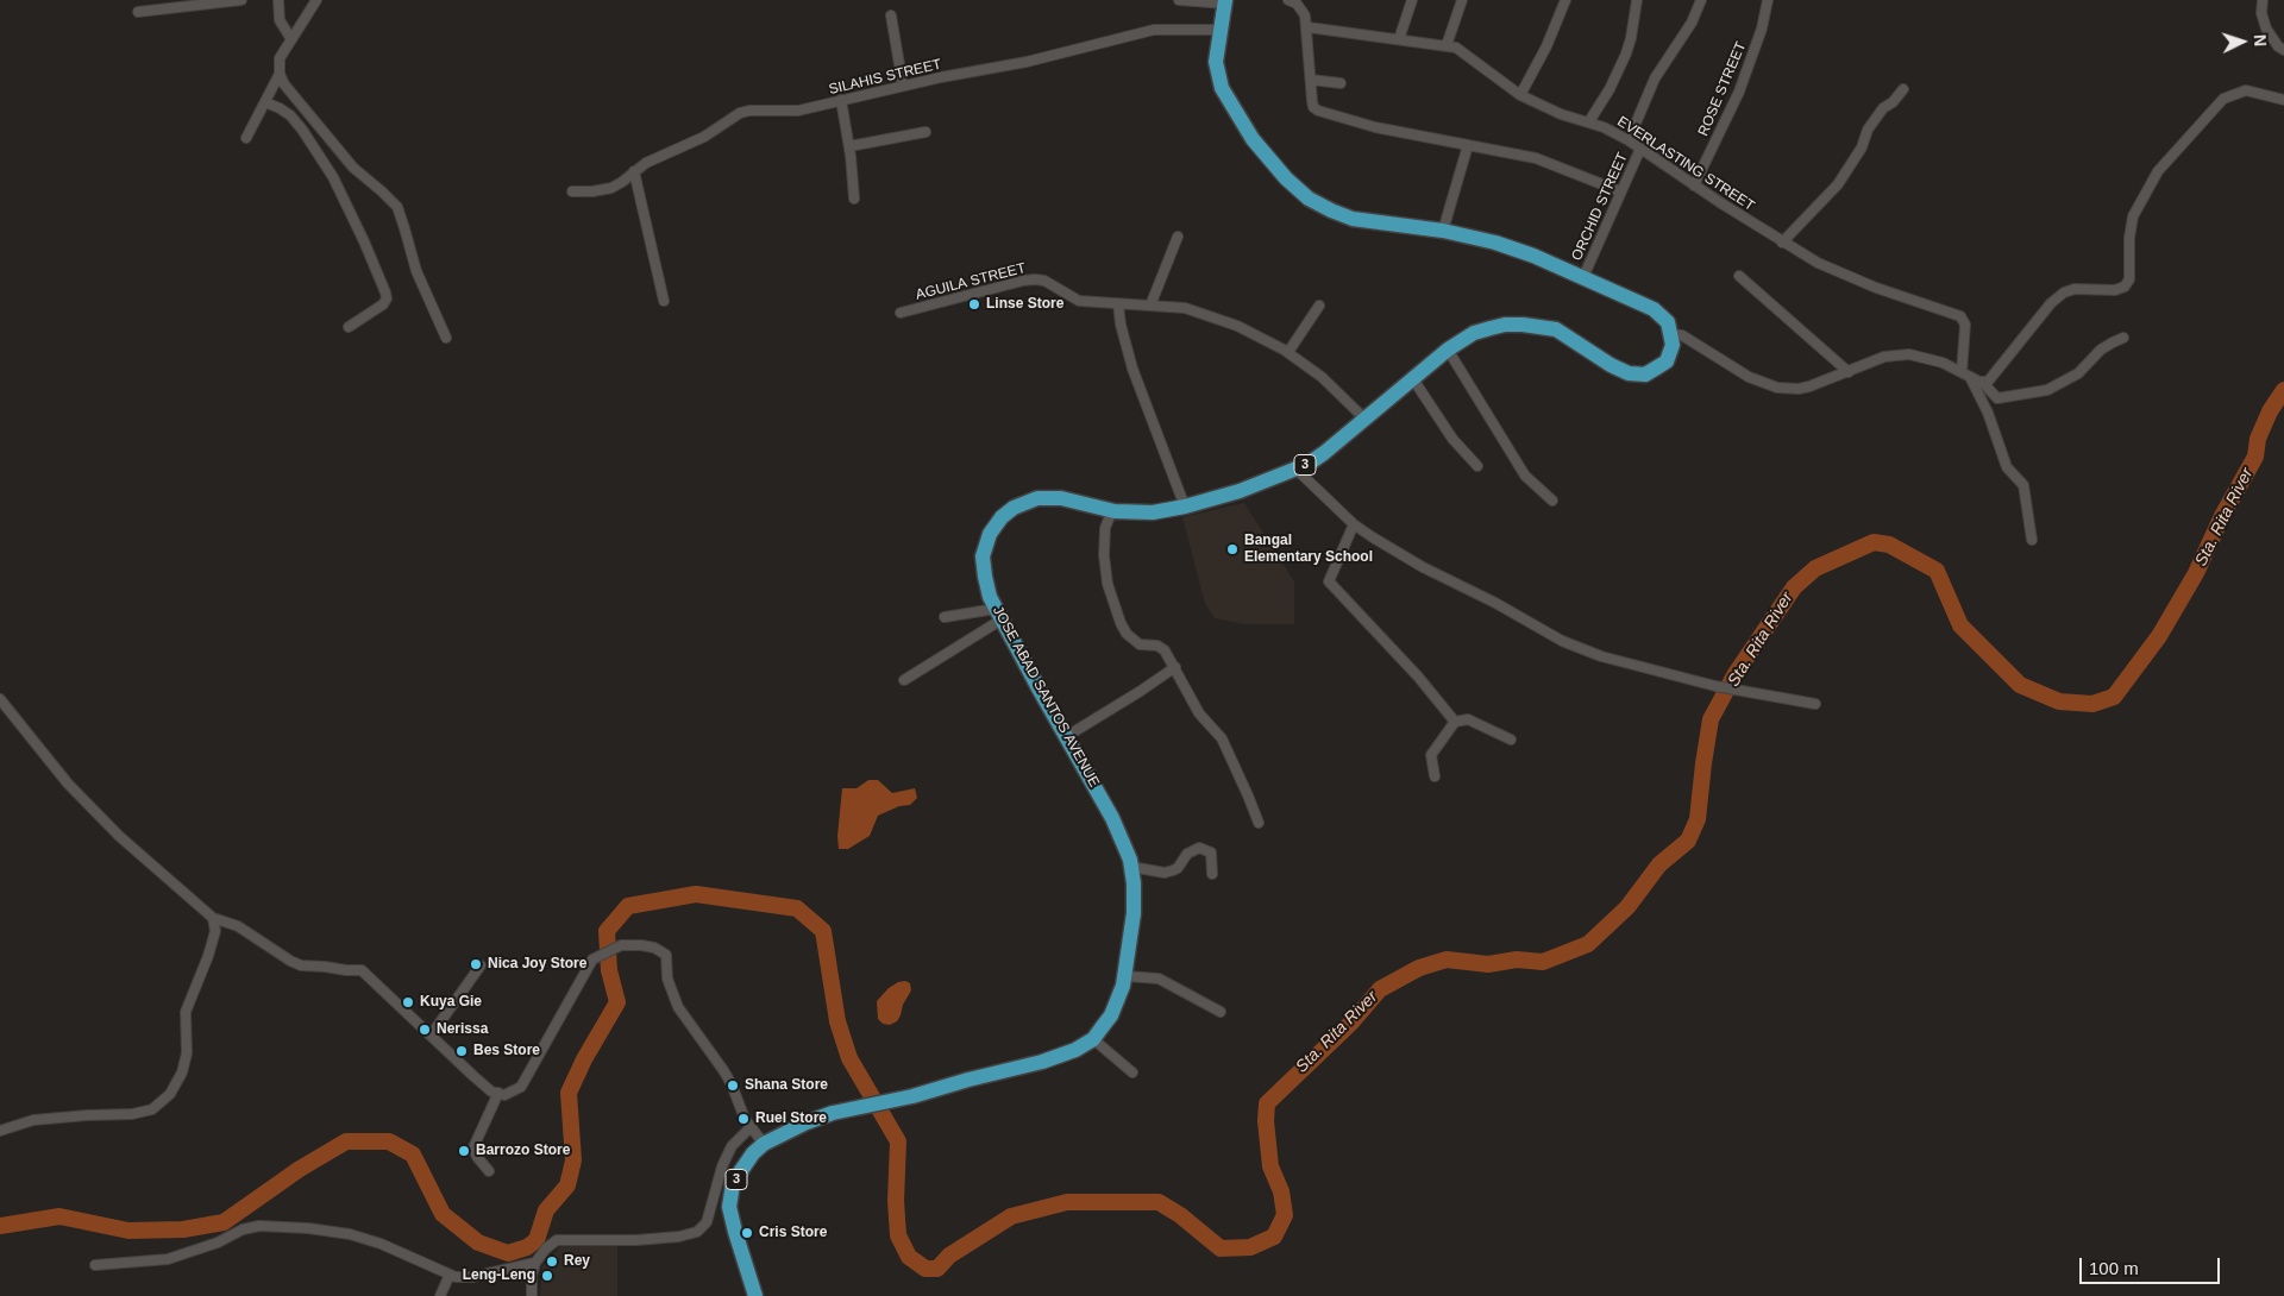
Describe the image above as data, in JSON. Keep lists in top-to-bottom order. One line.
{"streets":{"highway":["3","JOSE ABAD SANTOS AVENUE"],"street":["SILAHIS STREET","ROSE STREET","EVERLASTING STREET","ORCHID STREET","AGUILA STREET"]},"crossings":[["ROSE STREET","EVERLASTING STREET"],["EVERLASTING STREET","ORCHID STREET"],["AGUILA STREET","JOSE ABAD SANTOS AVENUE"]],"water":["Sta. Rita River"],"places":["Linse Store","Bangal Elementary School","Nica Joy Store","Kuya Gie","Nerissa","Bes Store","Shana Store","Ruel Store","Barrozo Store","Cris Store","Rey","Leng-Leng"],"scale_bar":"100 m","north":"right"}
